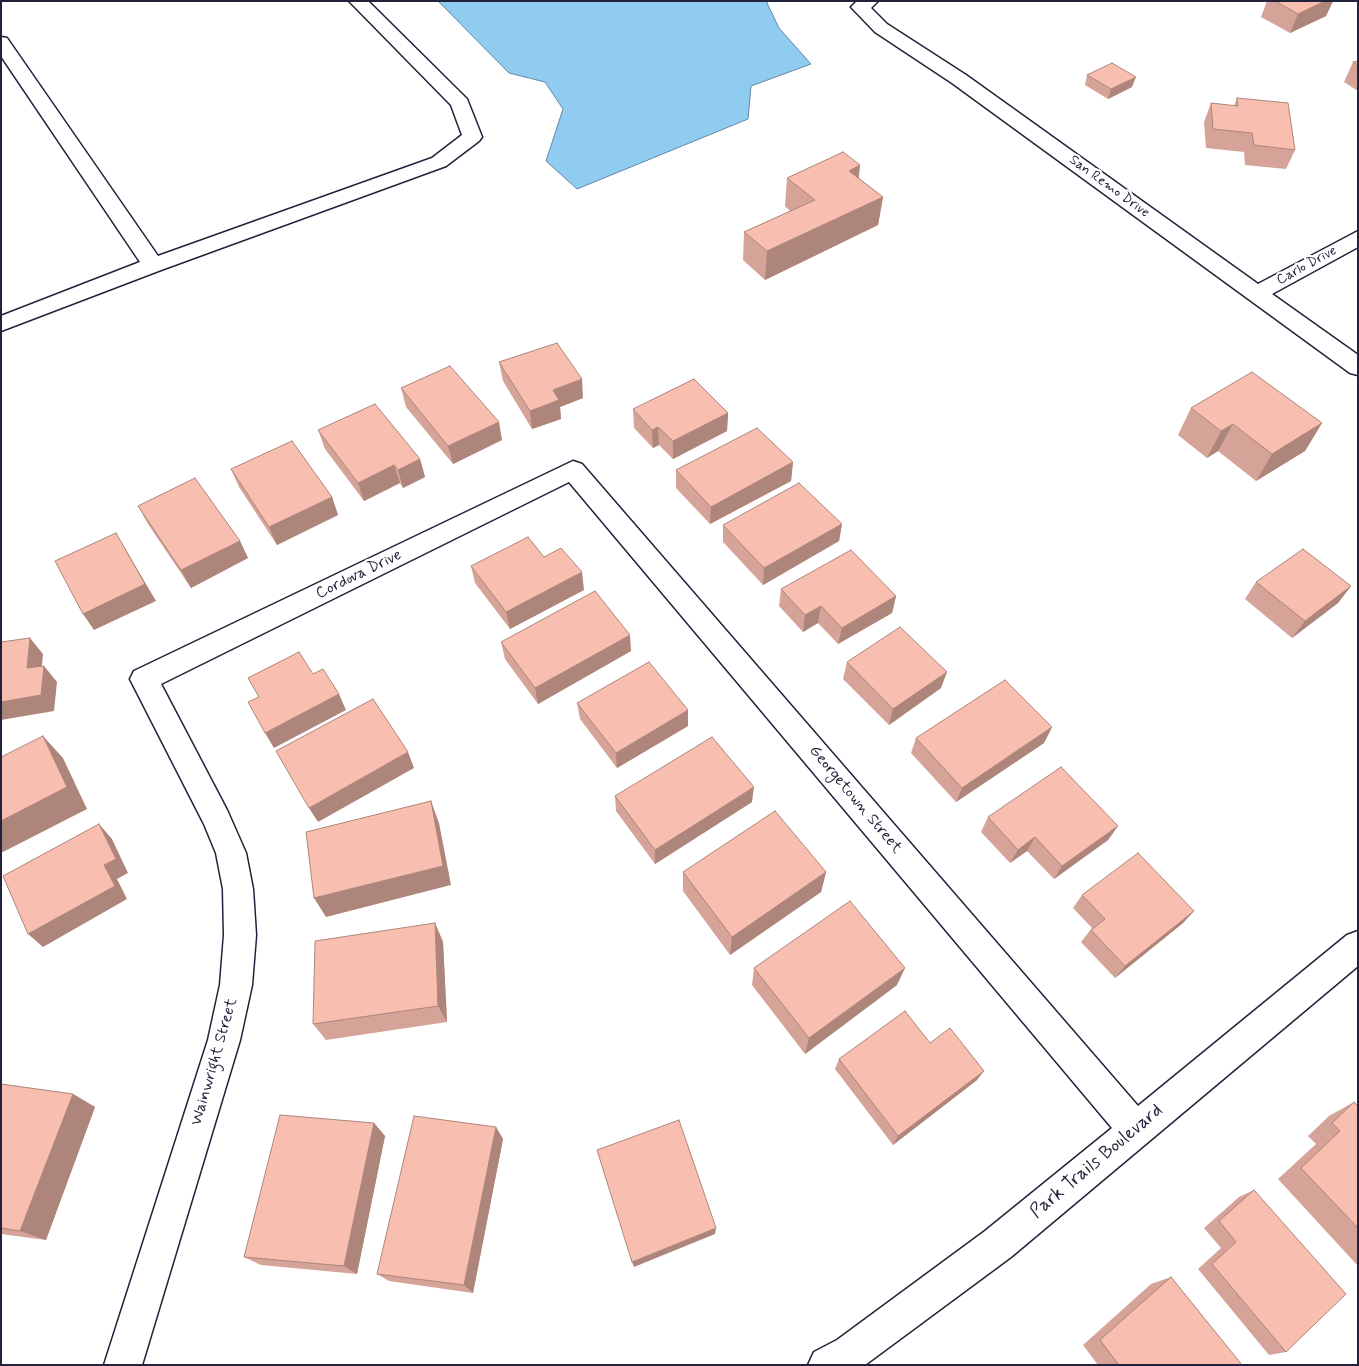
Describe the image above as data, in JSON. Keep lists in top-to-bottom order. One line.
{"streets":{"street":["San Remo Drive","Carlo Drive","Cordova Drive","Georgetown Street","Wainwright Street","Park Trails Boulevard"]},"crossings":[["San Remo Drive","Carlo Drive"],["Cordova Drive","Georgetown Street"],["Cordova Drive","Wainwright Street"],["Georgetown Street","Park Trails Boulevard"]]}
